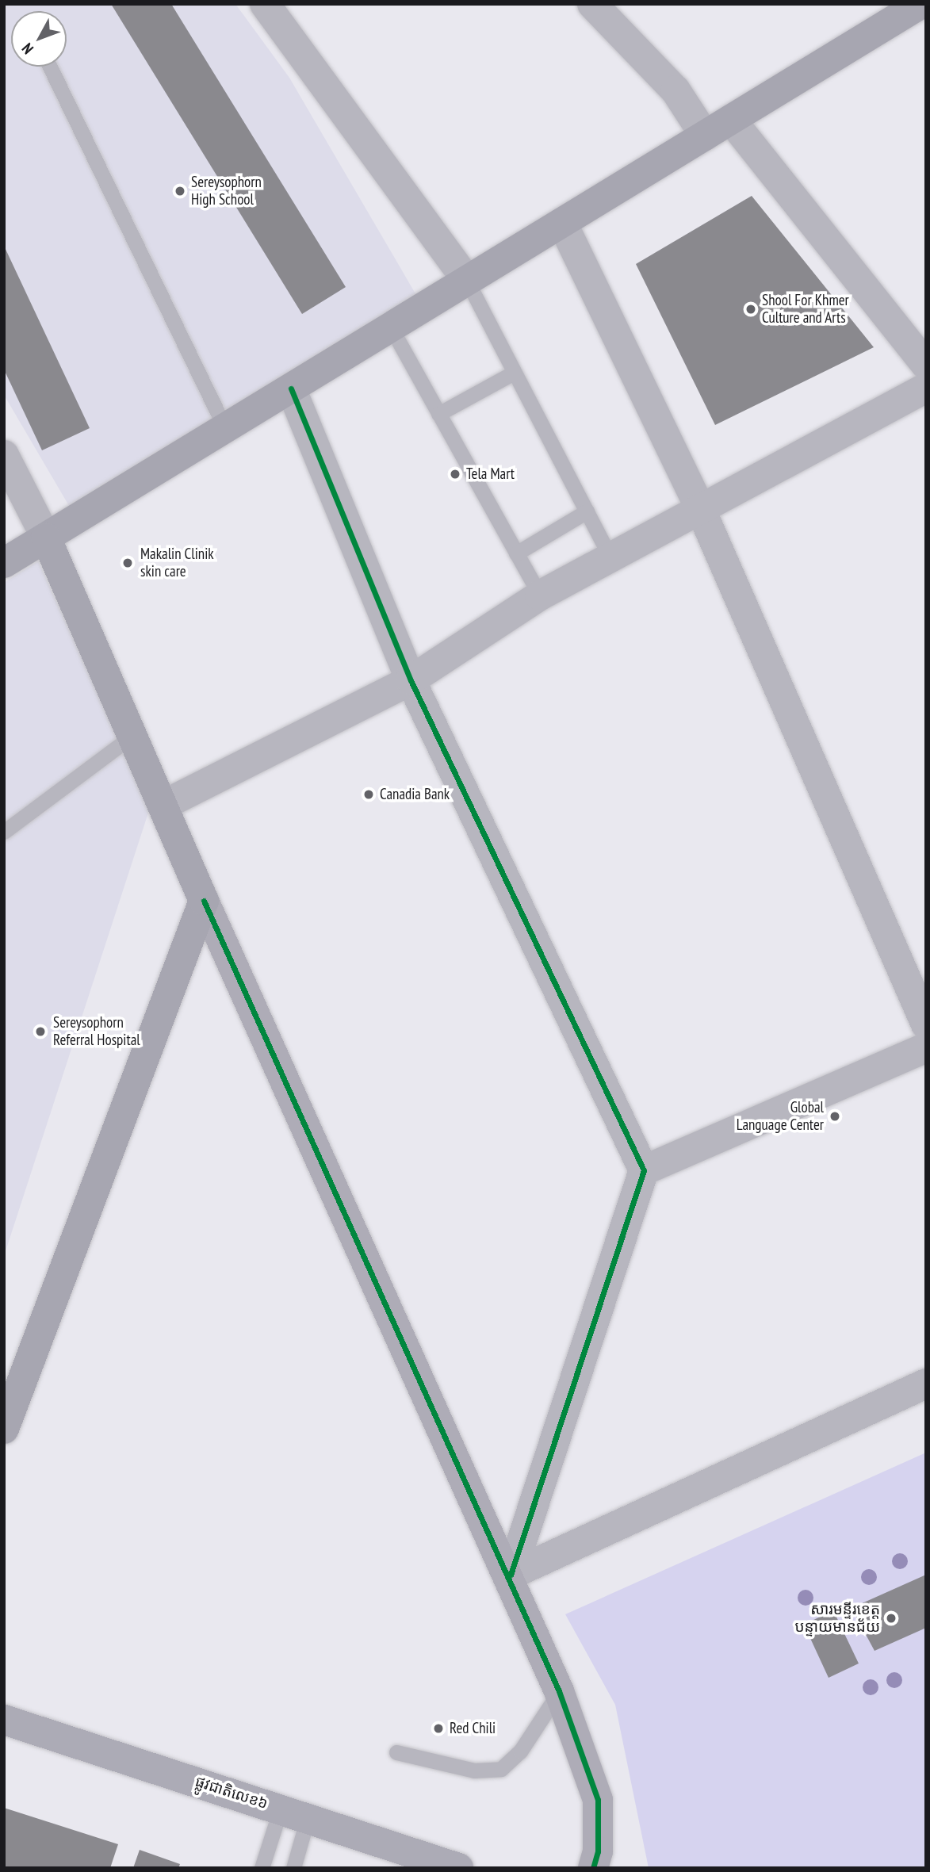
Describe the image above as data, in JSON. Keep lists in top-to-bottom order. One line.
{"streets":{"highway":["ផ្លូវជាតិលេខ៦"]},"places":["Sereysophorn High School","Shool For Khmer Culture and Arts","Tela Mart","Makalin Clinik skin care","Canadia Bank","Sereysophorn Referral Hospital","Global Language Center","សារមន្ទីរខេត្ត បន្ទាយមានជ័យ","Red Chili"],"north":"bottom left"}
